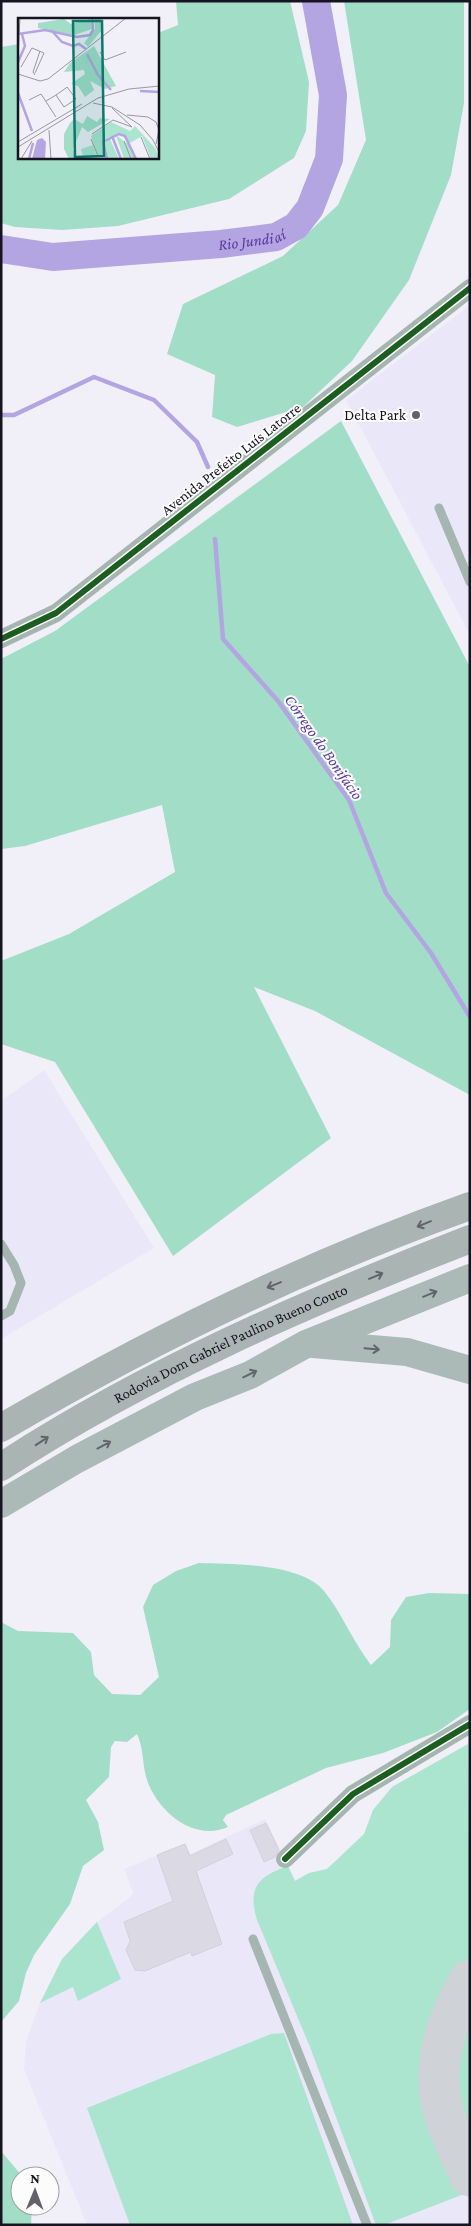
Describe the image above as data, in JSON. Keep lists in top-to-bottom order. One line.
{"streets":{"highway":["Rodovia Dom Gabriel Paulino Bueno Couto"],"street":["Avenida Prefeito Luís Latorre"]},"water":["Rio Jundiaí","Córrego do Bonifácio"],"places":["Delta Park"],"north":"top"}
